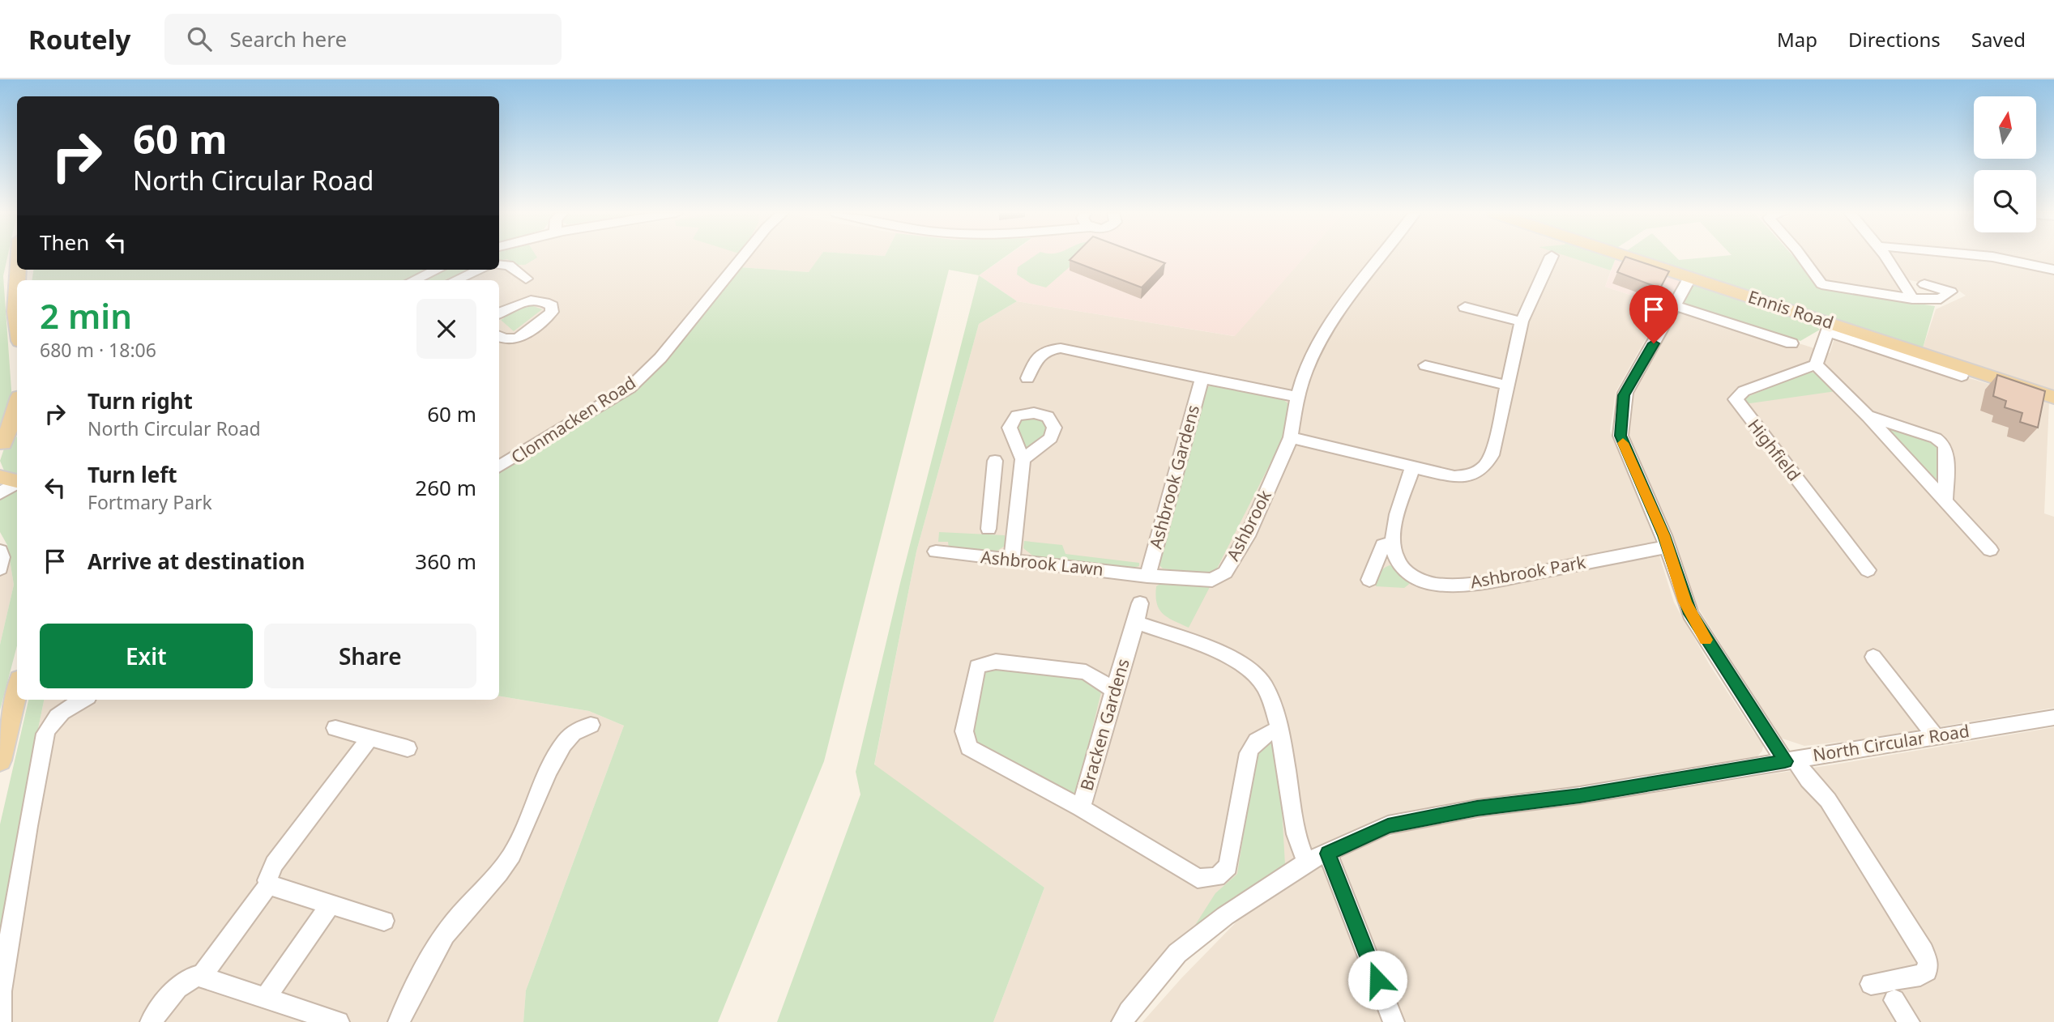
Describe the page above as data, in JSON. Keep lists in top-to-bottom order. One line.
{"streets":{"main road":["Ennis Road"],"street":["Clonmacken Road","Highfield","Ashbrook Gardens","Ashbrook","Ashbrook Lawn","Ashbrook Park","Bracken Gardens","North Circular Road"]},"crossings":[["Ashbrook Gardens","Ashbrook"],["Ashbrook Gardens","Ashbrook Lawn"],["Ashbrook","Ashbrook Lawn"]],"north":"top","page":{"header":"Routely","search":"Search here","nav":["Map","Directions","Saved"],"turn":["60 m","North Circular Road"],"then":"Then","heading":["2 min","680 m · 18:06"],"list":[{"name":"Turn right","note":"North Circular Road","value":"60 m"},{"name":"Turn left","note":"Fortmary Park","value":"260 m"},{"name":"Arrive at destination","value":"360 m"}],"buttons":["Exit","Share"]}}
